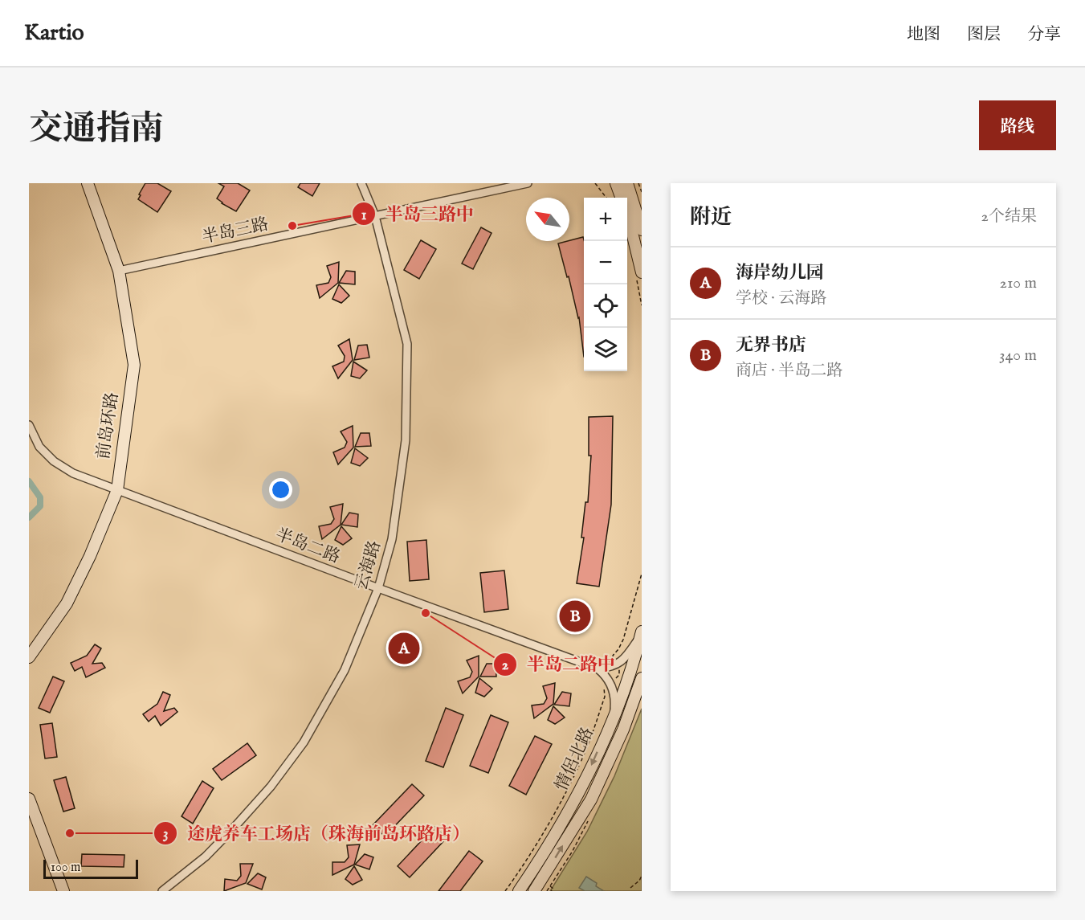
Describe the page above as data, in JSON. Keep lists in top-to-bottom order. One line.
{"streets":{"main road":["前岛环路","情侶北路"],"street":["半岛三路","半岛二路","云海路"]},"crossings":[["半岛三路","前岛环路"],["半岛三路","云海路"],["前岛环路","半岛二路"],["半岛二路","云海路"]],"places":["半岛三路中","半岛二路中","途虎养车工场店（珠海前岛环路店）"],"scale_bar":"100 m","north":"top left","page":{"header":"Kartio","nav":["地图","图层","分享"],"title":"交通指南","buttons":"路线","heading":["附近","2个结果"],"map_buttons":["+","−"],"list":[{"mark":"A","name":"海岸幼儿园","note":"学校 · 云海路","value":"210 m"},{"mark":"B","name":"无界书店","note":"商店 · 半岛二路","value":"340 m"}],"pins":["B","A"],"scale":"100 m"}}
